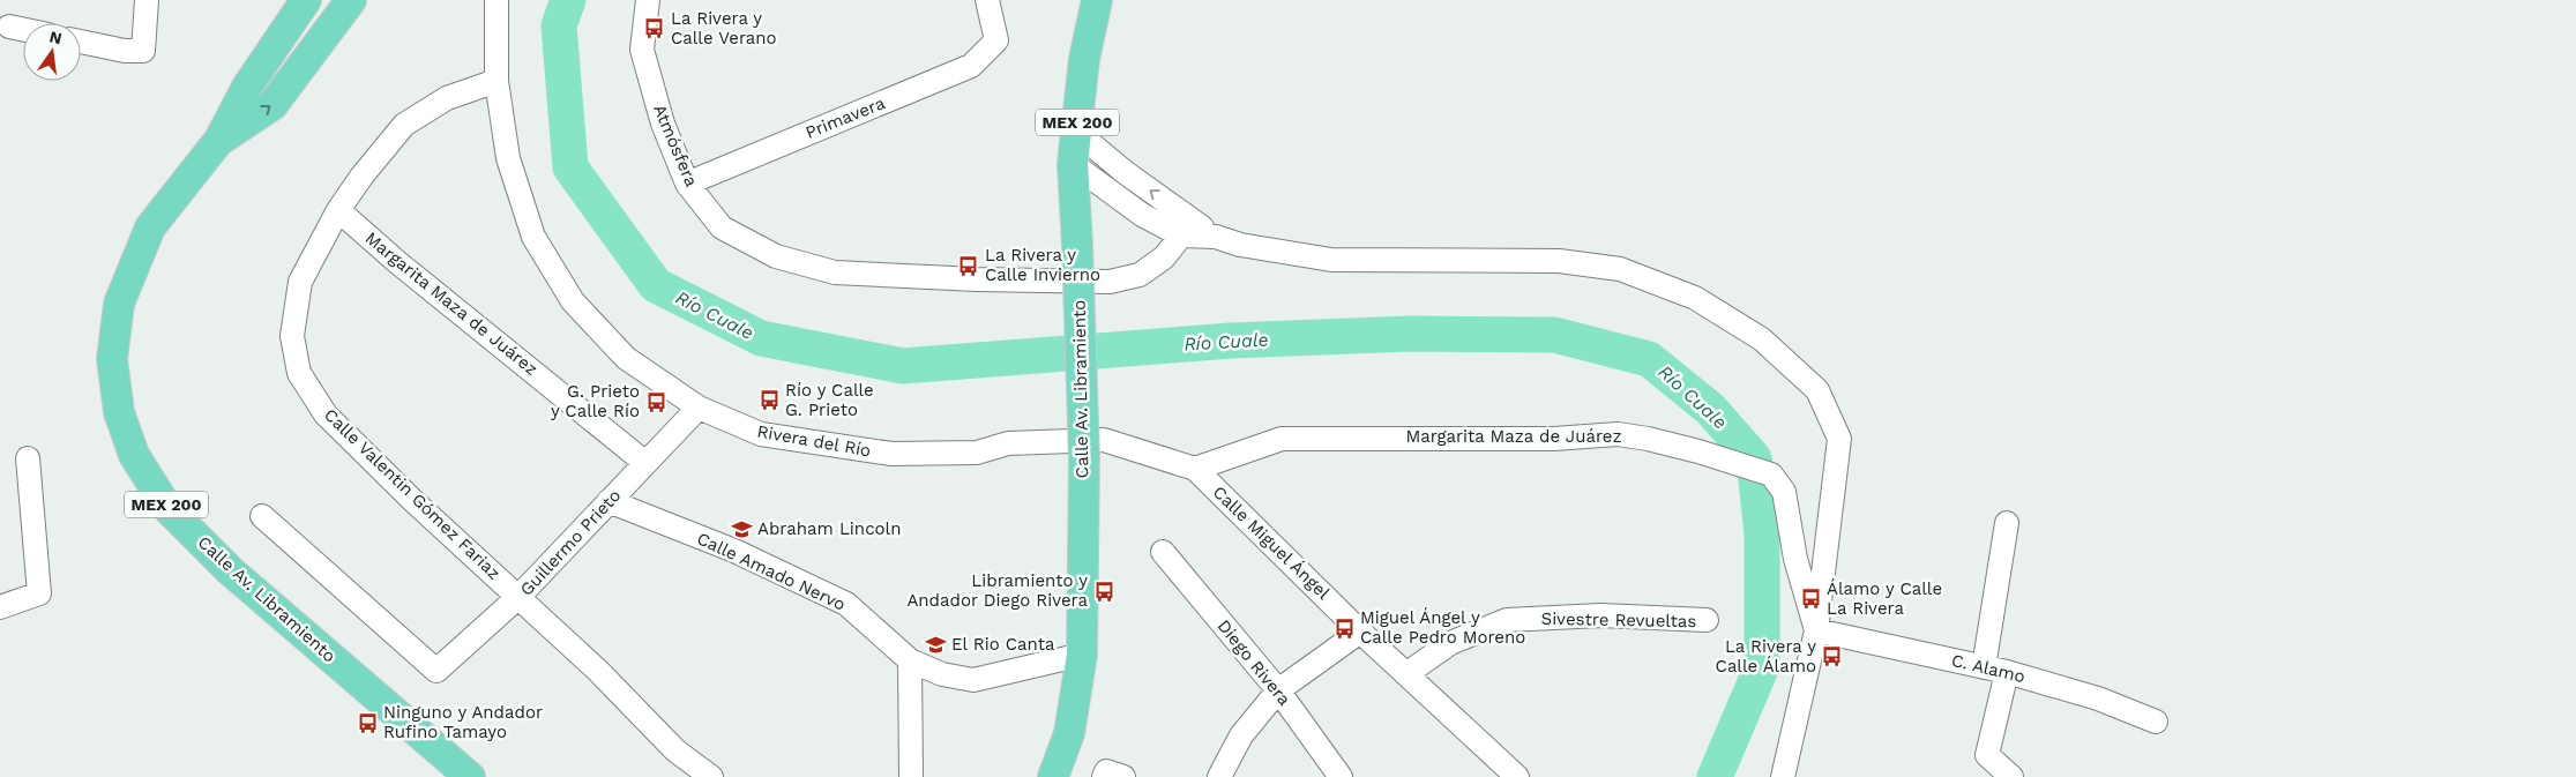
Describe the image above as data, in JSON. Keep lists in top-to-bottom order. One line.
{"streets":{"main road":["MEX 200","Calle Av. Libramiento"],"street":["Primavera","Atmósfera","Margarita Maza de Juárez","Rivera del Río","Calle Valentin Gómez Fariaz","Guillermo Prieto","Calle Miguel Ángel","Calle Amado Nervo","Sivestre Revueltas","Diego Rivera","C. Alamo"]},"crossings":[["Primavera","Atmósfera"],["Margarita Maza de Juárez","Calle Valentin Gómez Fariaz"],["Margarita Maza de Juárez","Guillermo Prieto"],["Margarita Maza de Juárez","Calle Miguel Ángel"],["Margarita Maza de Juárez","C. Alamo"],["Calle Av. Libramiento","Rivera del Río"],["Calle Av. Libramiento","Calle Miguel Ángel"],["Calle Av. Libramiento","Calle Amado Nervo"],["Rivera del Río","Calle Valentin Gómez Fariaz"],["Rivera del Río","Guillermo Prieto"],["Rivera del Río","Calle Miguel Ángel"],["Calle Valentin Gómez Fariaz","Guillermo Prieto"],["Guillermo Prieto","Calle Amado Nervo"],["Calle Miguel Ángel","Sivestre Revueltas"]],"water":["Río Cuale"],"places":{"bus stop":["La Rivera y Calle Verano","La Rivera y Calle Invierno","Río y Calle G. Prieto","G. Prieto y Calle Río","Libramiento y Andador Diego Rivera","Álamo y Calle La Rivera","Miguel Ángel y Calle Pedro Moreno","La Rivera y Calle Álamo","Ninguno y Andador Rufino Tamayo"],"school or university":["Abraham Lincoln","El Rio Canta"]},"north":"top"}
